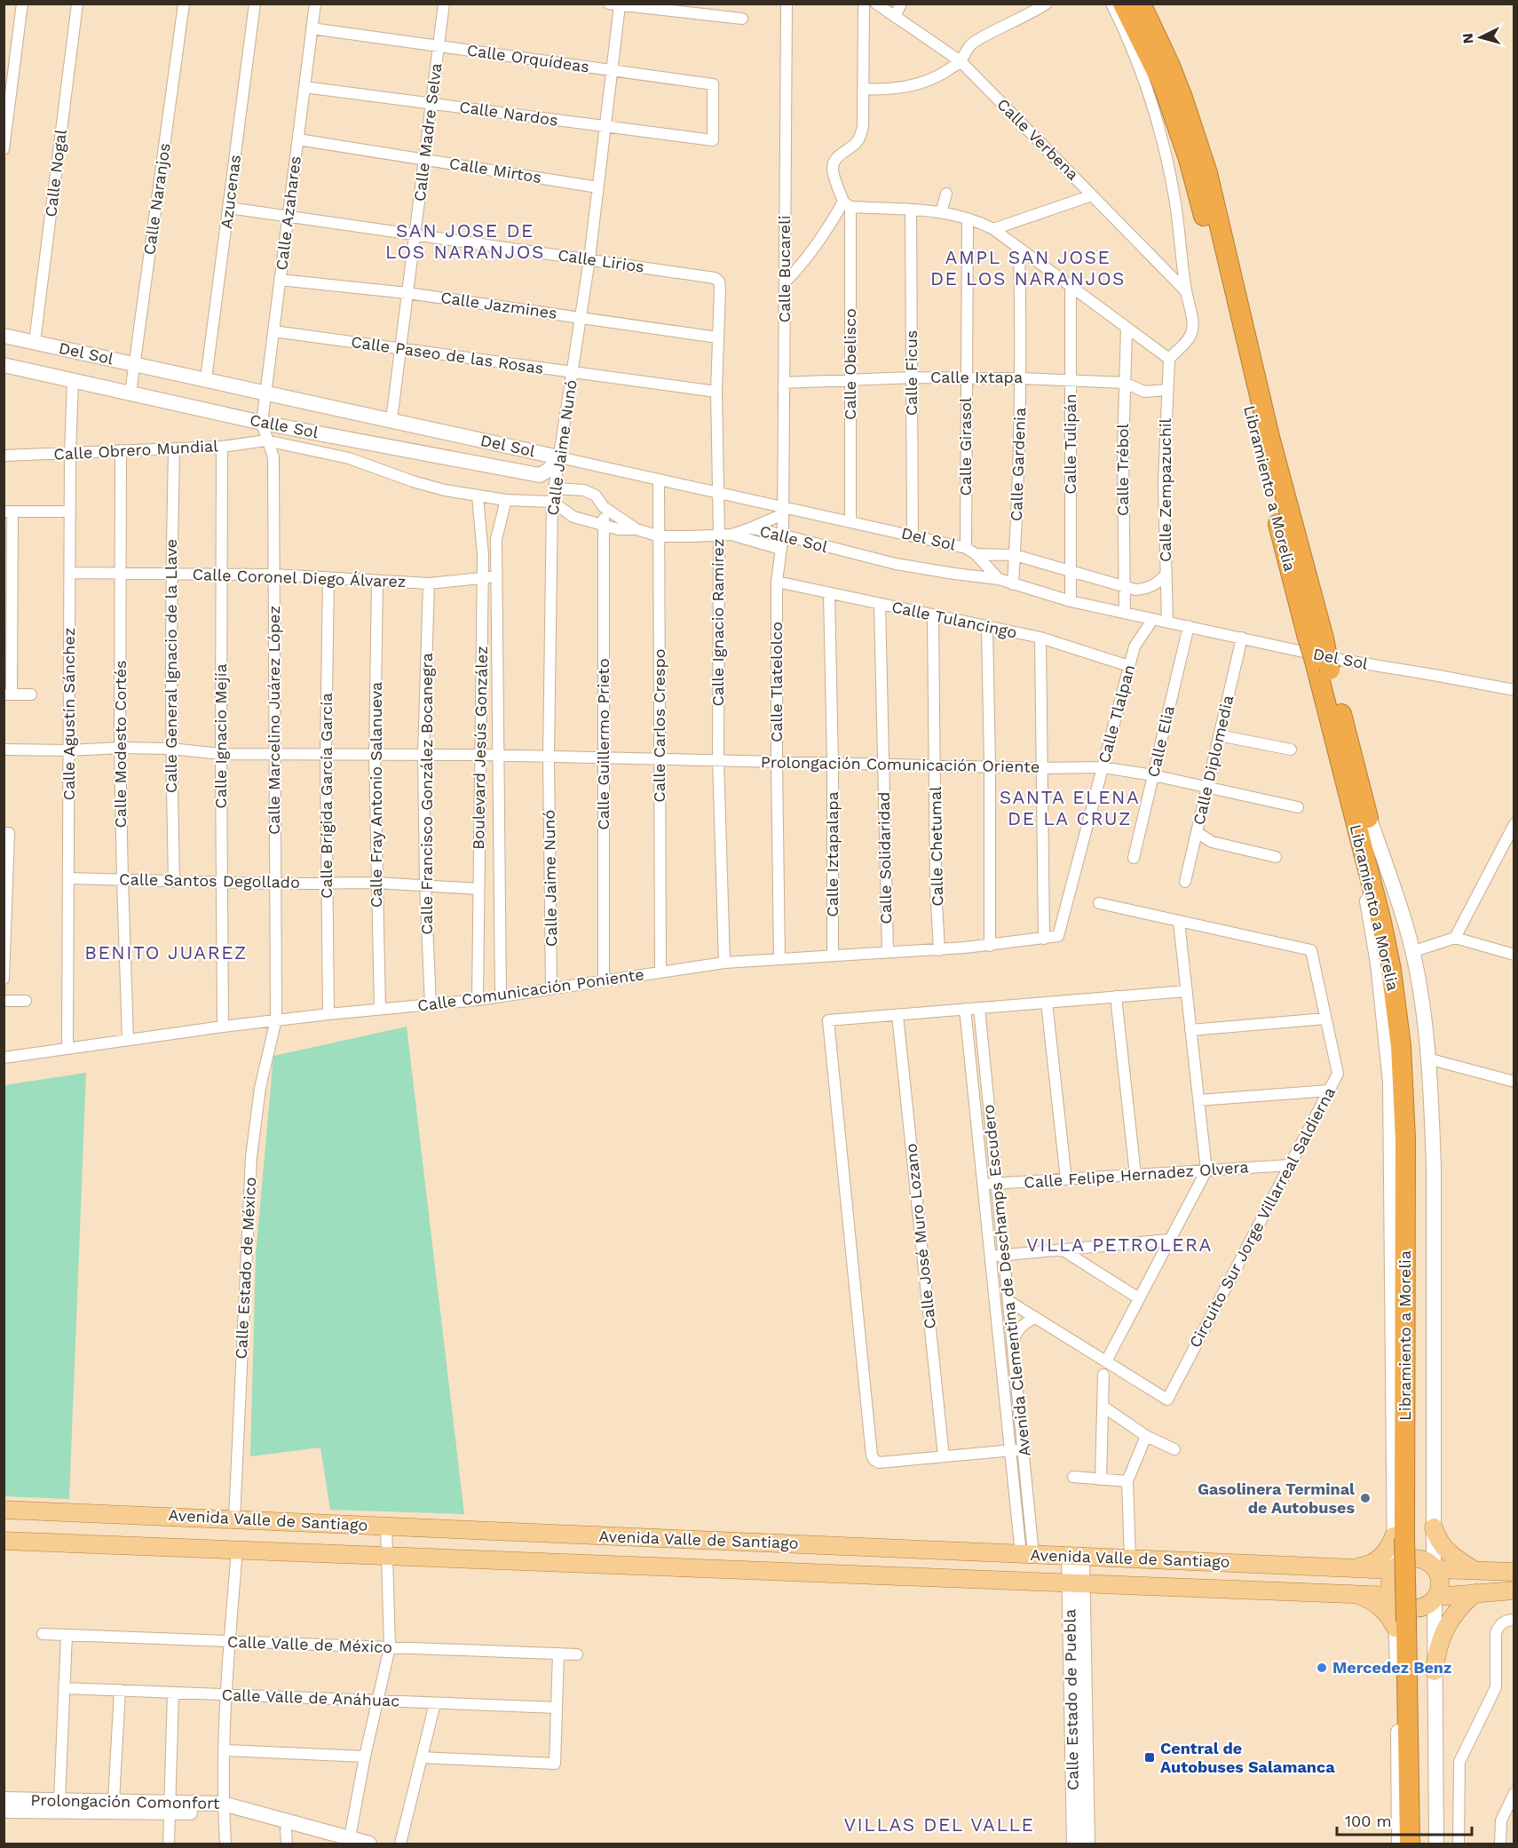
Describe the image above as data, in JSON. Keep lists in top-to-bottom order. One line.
{"streets":{"highway":["Libramiento a Morelia"],"main road":["Avenida Valle de Santiago"],"street":["Calle Orquídeas","Calle Nardos","Calle Madre Selva","Calle Verbena","Calle Mirtos","Calle Nogal","Azucenas","Calle Naranjos","Calle Azahares","Calle Lirios","Calle Bucareli","Calle Jazmines","Del Sol","Calle Paseo de las Rosas","Calle Obelisco","Calle Ficus","Calle Ixtapa","Calle Sol","Calle Tulipán","Calle Girasol","Calle Jaime Nunó","Calle Obrero Mundial","Calle Gardenia","Calle Trébol","Calle Zempazuchil","Calle Coronel Diego Álvarez","Calle Tulancingo","Calle Ignacio Ramírez","Calle General Ignacio de la Llave","Calle Tlatelolco","Calle Agustín Sánchez","Calle Tlalpan","Calle Marcelino Juárez López","Calle Carlos Crespo","Calle Ignacio Mejía","Calle Elia","Calle Modesto Cortés","Calle Guillermo Prieto","Boulevard Jesús González","Calle Diplomedia","Prolongación Comunicación Oriente","Calle Francisco González Bocanegra","Calle Fray Antonio Salanueva","Calle Brígida García García","Calle Chetumal","Calle Iztapalapa","Calle Solidaridad","Calle Santos Degollado","Calle Comunicación Poniente","Calle Felipe Hernadez Olvera","Circuito Sur Jorge Villarreal Saldierna","Calle José Muro Lozano","Calle Estado de México","Avenida Clementina de Deschamps Escudero","Calle Valle de México","Calle Valle de Anáhuac","Calle Estado de Puebla","Prolongación Comonfort"]},"crossings":[["Calle Orquídeas","Calle Nardos"],["Calle Orquídeas","Calle Madre Selva"],["Calle Orquídeas","Calle Azahares"],["Calle Orquídeas","Calle Jaime Nunó"],["Calle Nardos","Calle Madre Selva"],["Calle Nardos","Calle Azahares"],["Calle Nardos","Calle Jaime Nunó"],["Calle Madre Selva","Calle Mirtos"],["Calle Madre Selva","Calle Lirios"],["Calle Madre Selva","Calle Jazmines"],["Calle Madre Selva","Del Sol"],["Calle Madre Selva","Calle Paseo de las Rosas"],["Calle Mirtos","Calle Azahares"],["Calle Mirtos","Calle Jaime Nunó"],["Calle Nogal","Del Sol"],["Azucenas","Calle Lirios"],["Azucenas","Del Sol"],["Calle Naranjos","Del Sol"],["Calle Naranjos","Calle Sol"],["Calle Azahares","Calle Lirios"],["Calle Azahares","Calle Jazmines"],["Calle Azahares","Del Sol"],["Calle Azahares","Calle Paseo de las Rosas"],["Calle Azahares","Calle Sol"],["Calle Azahares","Calle Marcelino Juárez López"],["Calle Lirios","Calle Jaime Nunó"],["Calle Lirios","Calle Ignacio Ramírez"],["Calle Bucareli","Del Sol"],["Calle Bucareli","Calle Ixtapa"],["Calle Bucareli","Calle Sol"],["Calle Bucareli","Calle Tlatelolco"],["Calle Jazmines","Calle Jaime Nunó"],["Calle Jazmines","Calle Ignacio Ramírez"],["Del Sol","Calle Obelisco"],["Del Sol","Calle Ficus"],["Del Sol","Calle Sol"],["Del Sol","Calle Tulipán"],["Del Sol","Calle Girasol"],["Del Sol","Calle Jaime Nunó"],["Del Sol","Calle Gardenia"],["Del Sol","Calle Trébol"],["Del Sol","Calle Zempazuchil"],["Del Sol","Calle Ignacio Ramírez"],["Del Sol","Calle Tlalpan"],["Del Sol","Calle Carlos Crespo"],["Del Sol","Calle Elia"],["Del Sol","Calle Diplomedia"],["Calle Paseo de las Rosas","Calle Jaime Nunó"],["Calle Paseo de las Rosas","Calle Ignacio Ramírez"],["Calle Obelisco","Calle Ixtapa"],["Calle Ficus","Calle Ixtapa"],["Calle Ixtapa","Calle Tulipán"],["Calle Ixtapa","Calle Girasol"],["Calle Ixtapa","Calle Gardenia"],["Calle Ixtapa","Calle Trébol"],["Calle Ixtapa","Calle Zempazuchil"],["Calle Sol","Calle Jaime Nunó"],["Calle Sol","Calle Gardenia"],["Calle Sol","Calle Ignacio Ramírez"],["Calle Sol","Calle Tlatelolco"],["Calle Sol","Calle Agustín Sánchez"],["Calle Sol","Calle Marcelino Juárez López"],["Calle Sol","Calle Carlos Crespo"],["Calle Sol","Calle Guillermo Prieto"],["Calle Jaime Nunó","Prolongación Comunicación Oriente"],["Calle Jaime Nunó","Calle Comunicación Poniente"],["Calle Obrero Mundial","Calle General Ignacio de la Llave"],["Calle Obrero Mundial","Calle Agustín Sánchez"],["Calle Obrero Mundial","Calle Marcelino Juárez López"],["Calle Obrero Mundial","Calle Ignacio Mejía"],["Calle Obrero Mundial","Calle Modesto Cortés"],["Calle Coronel Diego Álvarez","Calle General Ignacio de la Llave"],["Calle Coronel Diego Álvarez","Calle Agustín Sánchez"],["Calle Coronel Diego Álvarez","Calle Marcelino Juárez López"],["Calle Coronel Diego Álvarez","Calle Ignacio Mejía"],["Calle Coronel Diego Álvarez","Calle Modesto Cortés"],["Calle Coronel Diego Álvarez","Boulevard Jesús González"],["Calle Coronel Diego Álvarez","Calle Francisco González Bocanegra"],["Calle Coronel Diego Álvarez","Calle Fray Antonio Salanueva"],["Calle Coronel Diego Álvarez","Calle Brígida García García"],["Calle Tulancingo","Calle Tlatelolco"],["Calle Tulancingo","Calle Tlalpan"],["Calle Tulancingo","Calle Chetumal"],["Calle Tulancingo","Calle Iztapalapa"],["Calle Tulancingo","Calle Solidaridad"],["Calle Ignacio Ramírez","Prolongación Comunicación Oriente"],["Calle Ignacio Ramírez","Calle Comunicación Poniente"],["Calle General Ignacio de la Llave","Prolongación Comunicación Oriente"],["Calle General Ignacio de la Llave","Calle Santos Degollado"],["Calle Tlatelolco","Prolongación Comunicación Oriente"],["Calle Tlatelolco","Calle Comunicación Poniente"],["Calle Agustín Sánchez","Prolongación Comunicación Oriente"],["Calle Agustín Sánchez","Calle Santos Degollado"],["Calle Agustín Sánchez","Calle Comunicación Poniente"],["Calle Tlalpan","Prolongación Comunicación Oriente"],["Calle Tlalpan","Calle Comunicación Poniente"],["Calle Marcelino Juárez López","Prolongación Comunicación Oriente"],["Calle Marcelino Juárez López","Calle Santos Degollado"],["Calle Marcelino Juárez López","Calle Comunicación Poniente"],["Calle Marcelino Juárez López","Calle Estado de México"],["Calle Carlos Crespo","Prolongación Comunicación Oriente"],["Calle Carlos Crespo","Calle Comunicación Poniente"],["Calle Ignacio Mejía","Prolongación Comunicación Oriente"],["Calle Ignacio Mejía","Calle Santos Degollado"],["Calle Ignacio Mejía","Calle Comunicación Poniente"],["Calle Elia","Prolongación Comunicación Oriente"],["Calle Modesto Cortés","Prolongación Comunicación Oriente"],["Calle Modesto Cortés","Calle Santos Degollado"],["Calle Modesto Cortés","Calle Comunicación Poniente"],["Calle Guillermo Prieto","Prolongación Comunicación Oriente"],["Calle Guillermo Prieto","Calle Comunicación Poniente"],["Boulevard Jesús González","Prolongación Comunicación Oriente"],["Boulevard Jesús González","Calle Santos Degollado"],["Boulevard Jesús González","Calle Comunicación Poniente"],["Calle Diplomedia","Prolongación Comunicación Oriente"],["Prolongación Comunicación Oriente","Calle Francisco González Bocanegra"],["Prolongación Comunicación Oriente","Calle Fray Antonio Salanueva"],["Prolongación Comunicación Oriente","Calle Brígida García García"],["Prolongación Comunicación Oriente","Calle Chetumal"],["Prolongación Comunicación Oriente","Calle Iztapalapa"],["Prolongación Comunicación Oriente","Calle Solidaridad"],["Calle Francisco González Bocanegra","Calle Santos Degollado"],["Calle Francisco González Bocanegra","Calle Comunicación Poniente"],["Calle Fray Antonio Salanueva","Calle Santos Degollado"],["Calle Fray Antonio Salanueva","Calle Comunicación Poniente"],["Calle Brígida García García","Calle Santos Degollado"],["Calle Brígida García García","Calle Comunicación Poniente"],["Calle Chetumal","Calle Comunicación Poniente"],["Calle Iztapalapa","Calle Comunicación Poniente"],["Calle Solidaridad","Calle Comunicación Poniente"],["Calle Comunicación Poniente","Calle Estado de México"],["Calle Felipe Hernadez Olvera","Circuito Sur Jorge Villarreal Saldierna"],["Calle Felipe Hernadez Olvera","Avenida Clementina de Deschamps Escudero"],["Circuito Sur Jorge Villarreal Saldierna","Avenida Clementina de Deschamps Escudero"],["Calle Estado de México","Avenida Valle de Santiago"],["Avenida Clementina de Deschamps Escudero","Avenida Valle de Santiago"],["Avenida Valle de Santiago","Calle Estado de Puebla"]],"districts":["SAN JOSE DE LOS NARANJOS","AMPL SAN JOSE DE LOS NARANJOS","SANTA ELENA DE LA CRUZ","BENITO JUAREZ","VILLA PETROLERA","VILLAS DEL VALLE"],"places":{"other":["Gasolinera Terminal de Autobuses","Mercedez Benz"],"transit":["Central de Autobuses Salamanca"]},"scale_bar":"100 m","north":"left"}
